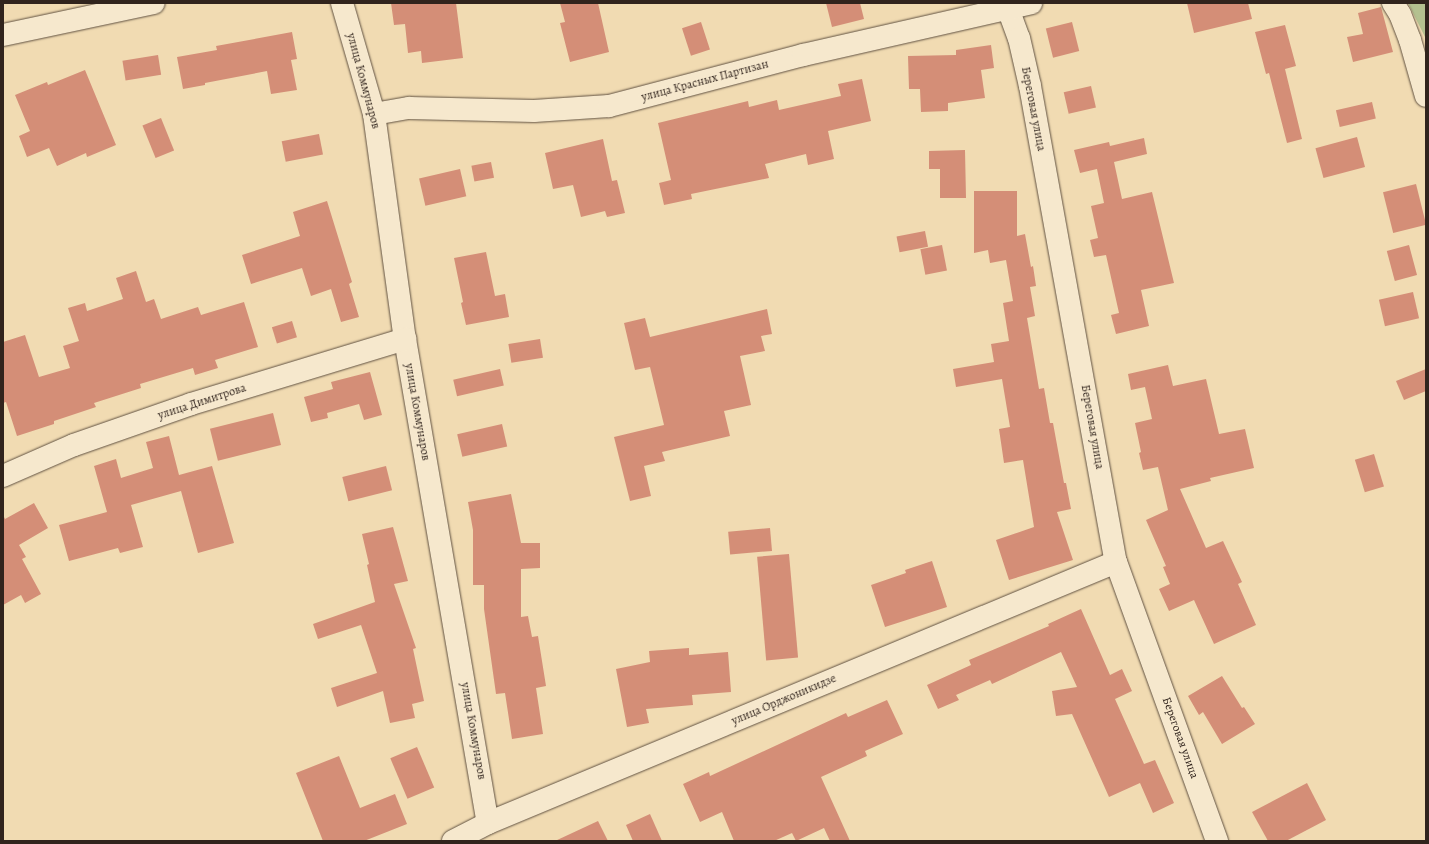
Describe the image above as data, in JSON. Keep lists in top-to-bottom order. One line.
{"streets":{"street":["улица Коммунаров","улица Красных Партизан","Береговая улица","улица Димитрова","улица Орджоникидзе"]},"crossings":[["улица Коммунаров","улица Красных Партизан"],["улица Коммунаров","улица Димитрова"],["улица Коммунаров","улица Орджоникидзе"],["улица Красных Партизан","Береговая улица"],["Береговая улица","улица Орджоникидзе"]]}
